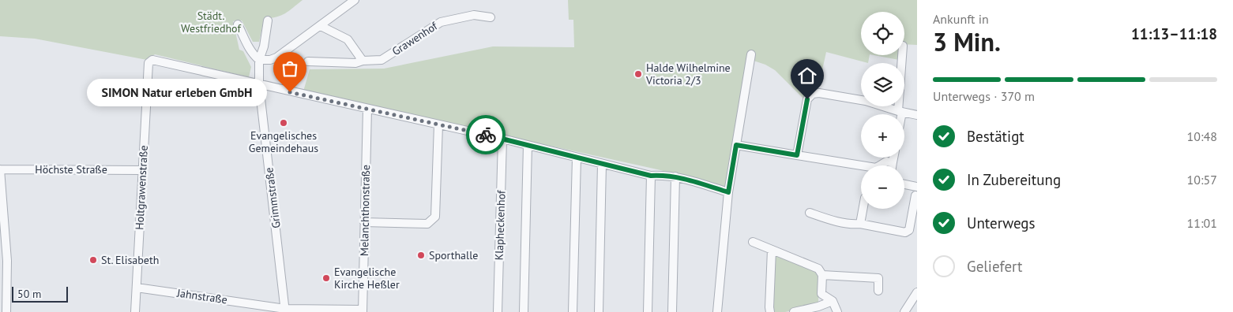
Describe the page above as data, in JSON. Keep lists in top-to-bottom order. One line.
{"streets":{"street":["Grawenhof","Höchste Straße","Holtgrawenstraße","Grimmstraße","Melanchthonstraße","Klapheckenhof","Jahnstraße"]},"crossings":[["Höchste Straße","Holtgrawenstraße"],["Holtgrawenstraße","Grimmstraße"],["Holtgrawenstraße","Jahnstraße"],["Grimmstraße","Jahnstraße"],["Melanchthonstraße","Jahnstraße"]],"parks":["Städt. Westfriedhof"],"places":["Halde Wilhelmine Victoria 2/3","SIMON Natur erleben GmbH","Evangelisches Gemeindehaus","Sporthalle","St. Elisabeth","Evangelische Kirche Heßler"],"scale_bar":"50 m","page":{"heading":["3 Min.","Ankunft in","11:13–11:18"],"map_buttons":["+","−"],"bar":"Unterwegs · 370 m","bubble":"SIMON Natur erleben GmbH","list":[["Bestätigt","10:48"],["In Zubereitung","10:57"],["Unterwegs","11:01"],"Geliefert"],"scale":"50 m"}}
